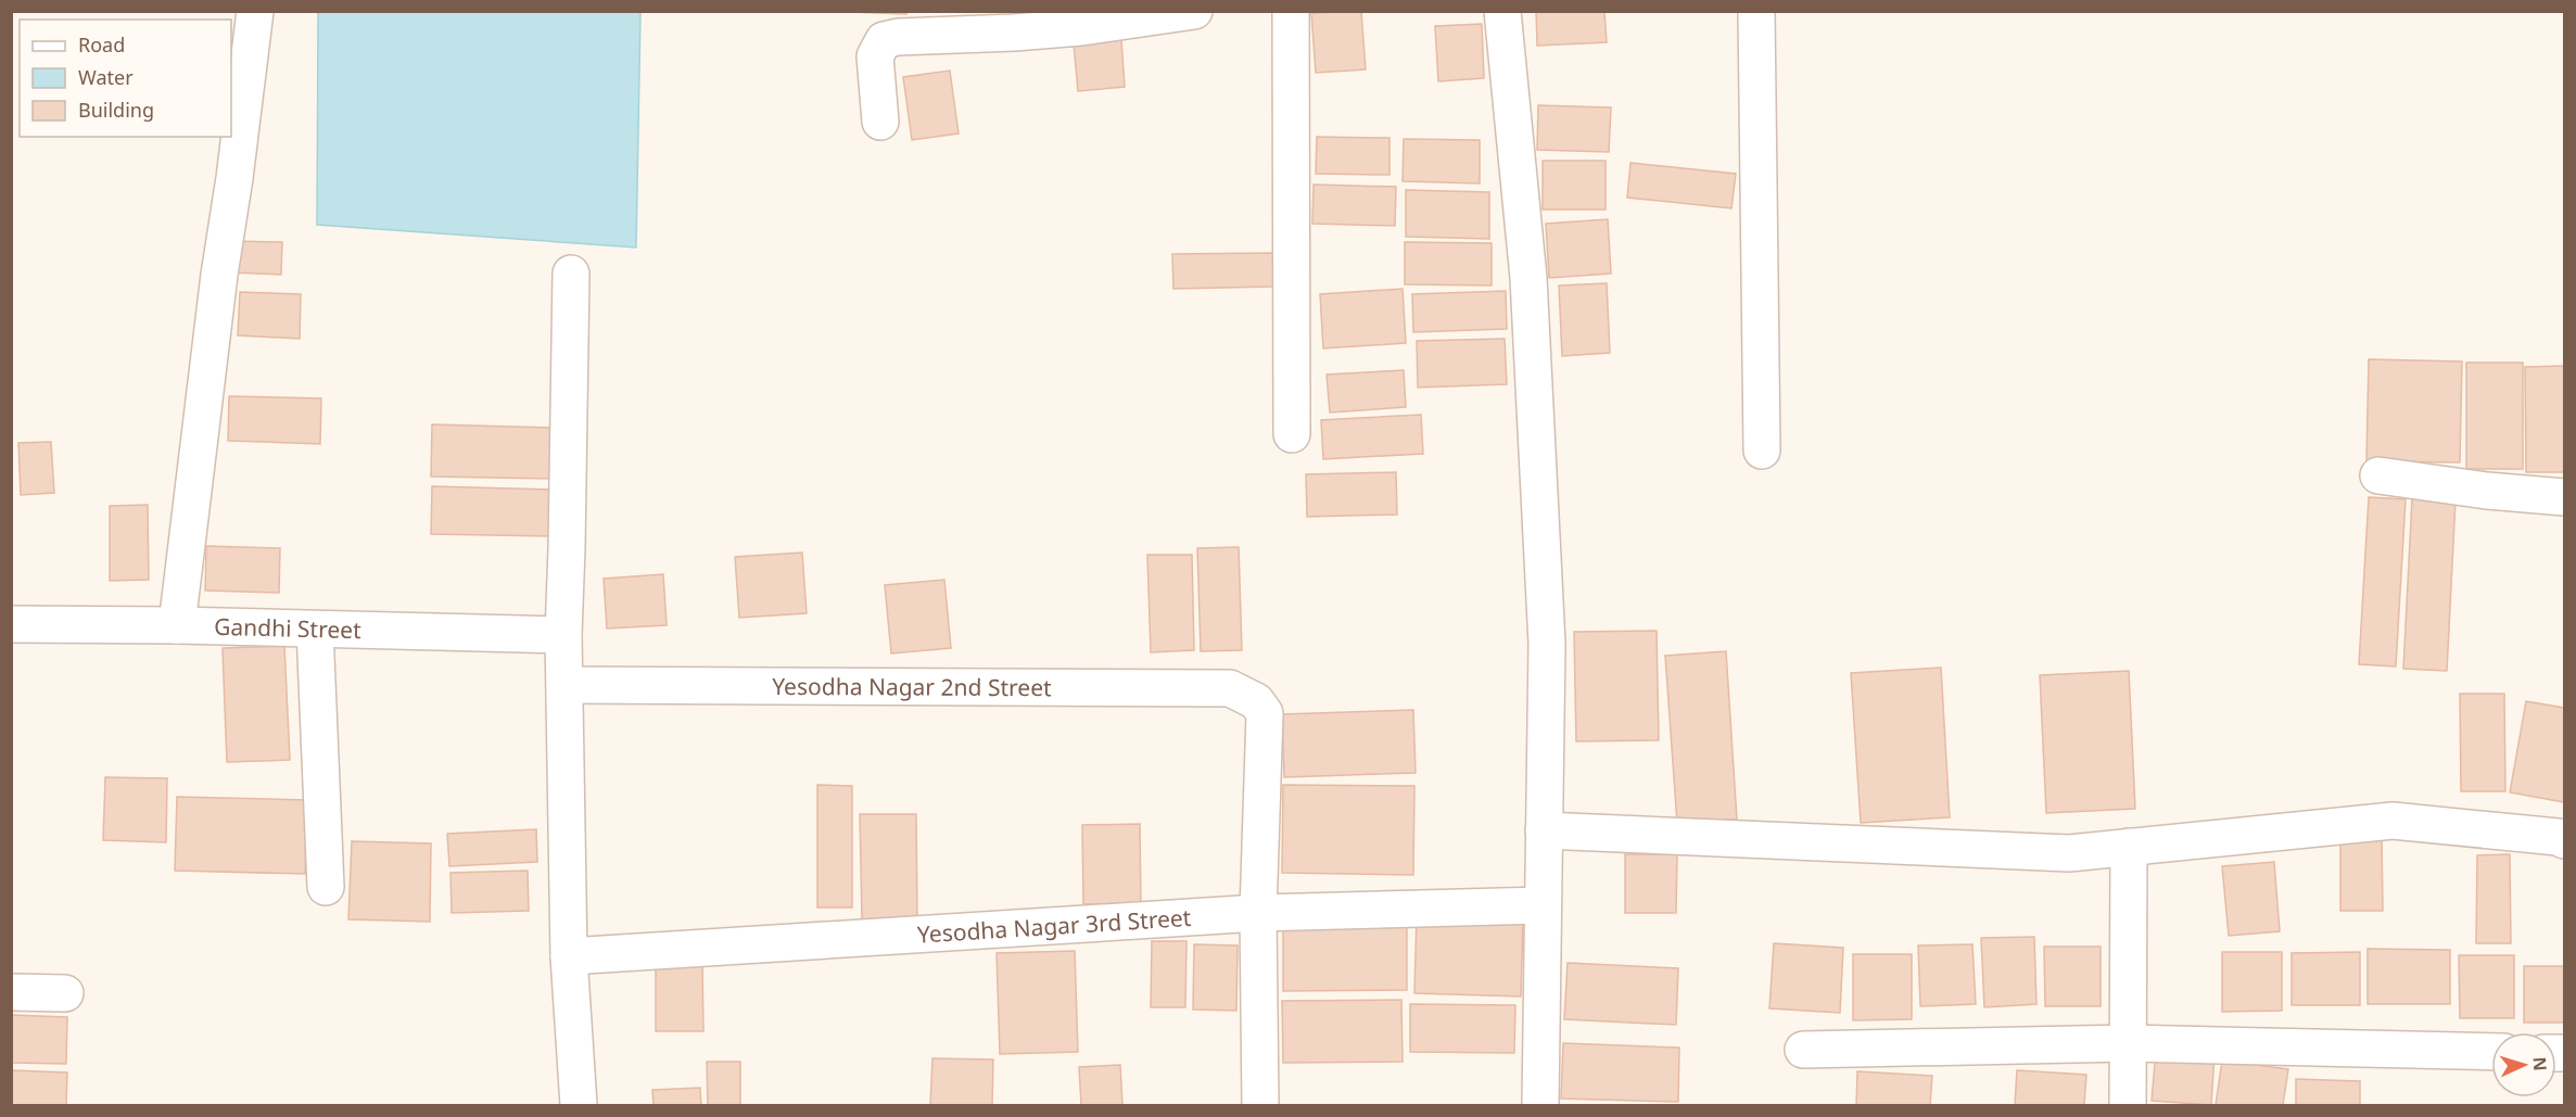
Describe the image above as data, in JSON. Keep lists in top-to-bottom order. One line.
{"streets":{"street":["Gandhi Street","Yesodha Nagar 2nd Street","Yesodha Nagar 3rd Street"]},"crossings":[["Yesodha Nagar 2nd Street","Yesodha Nagar 3rd Street"]],"legend":["Road","Water","Building"],"north":"right"}
